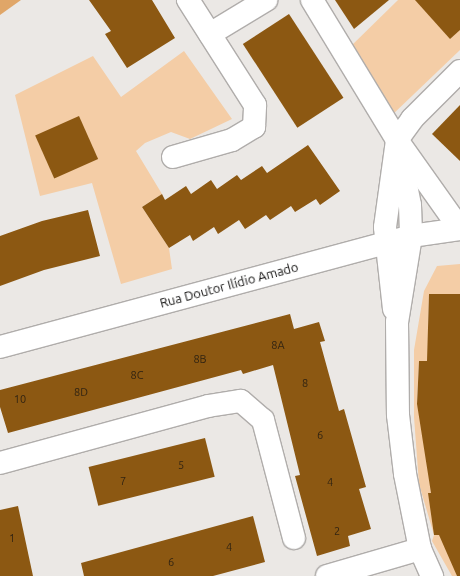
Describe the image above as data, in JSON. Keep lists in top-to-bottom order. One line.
{"streets":{"street":["Rua Doutor Ilídio Amado"]},"house_numbers":["8A","8B","8C","8","8D","10","6","5","7","4","2","1","4","6"]}
